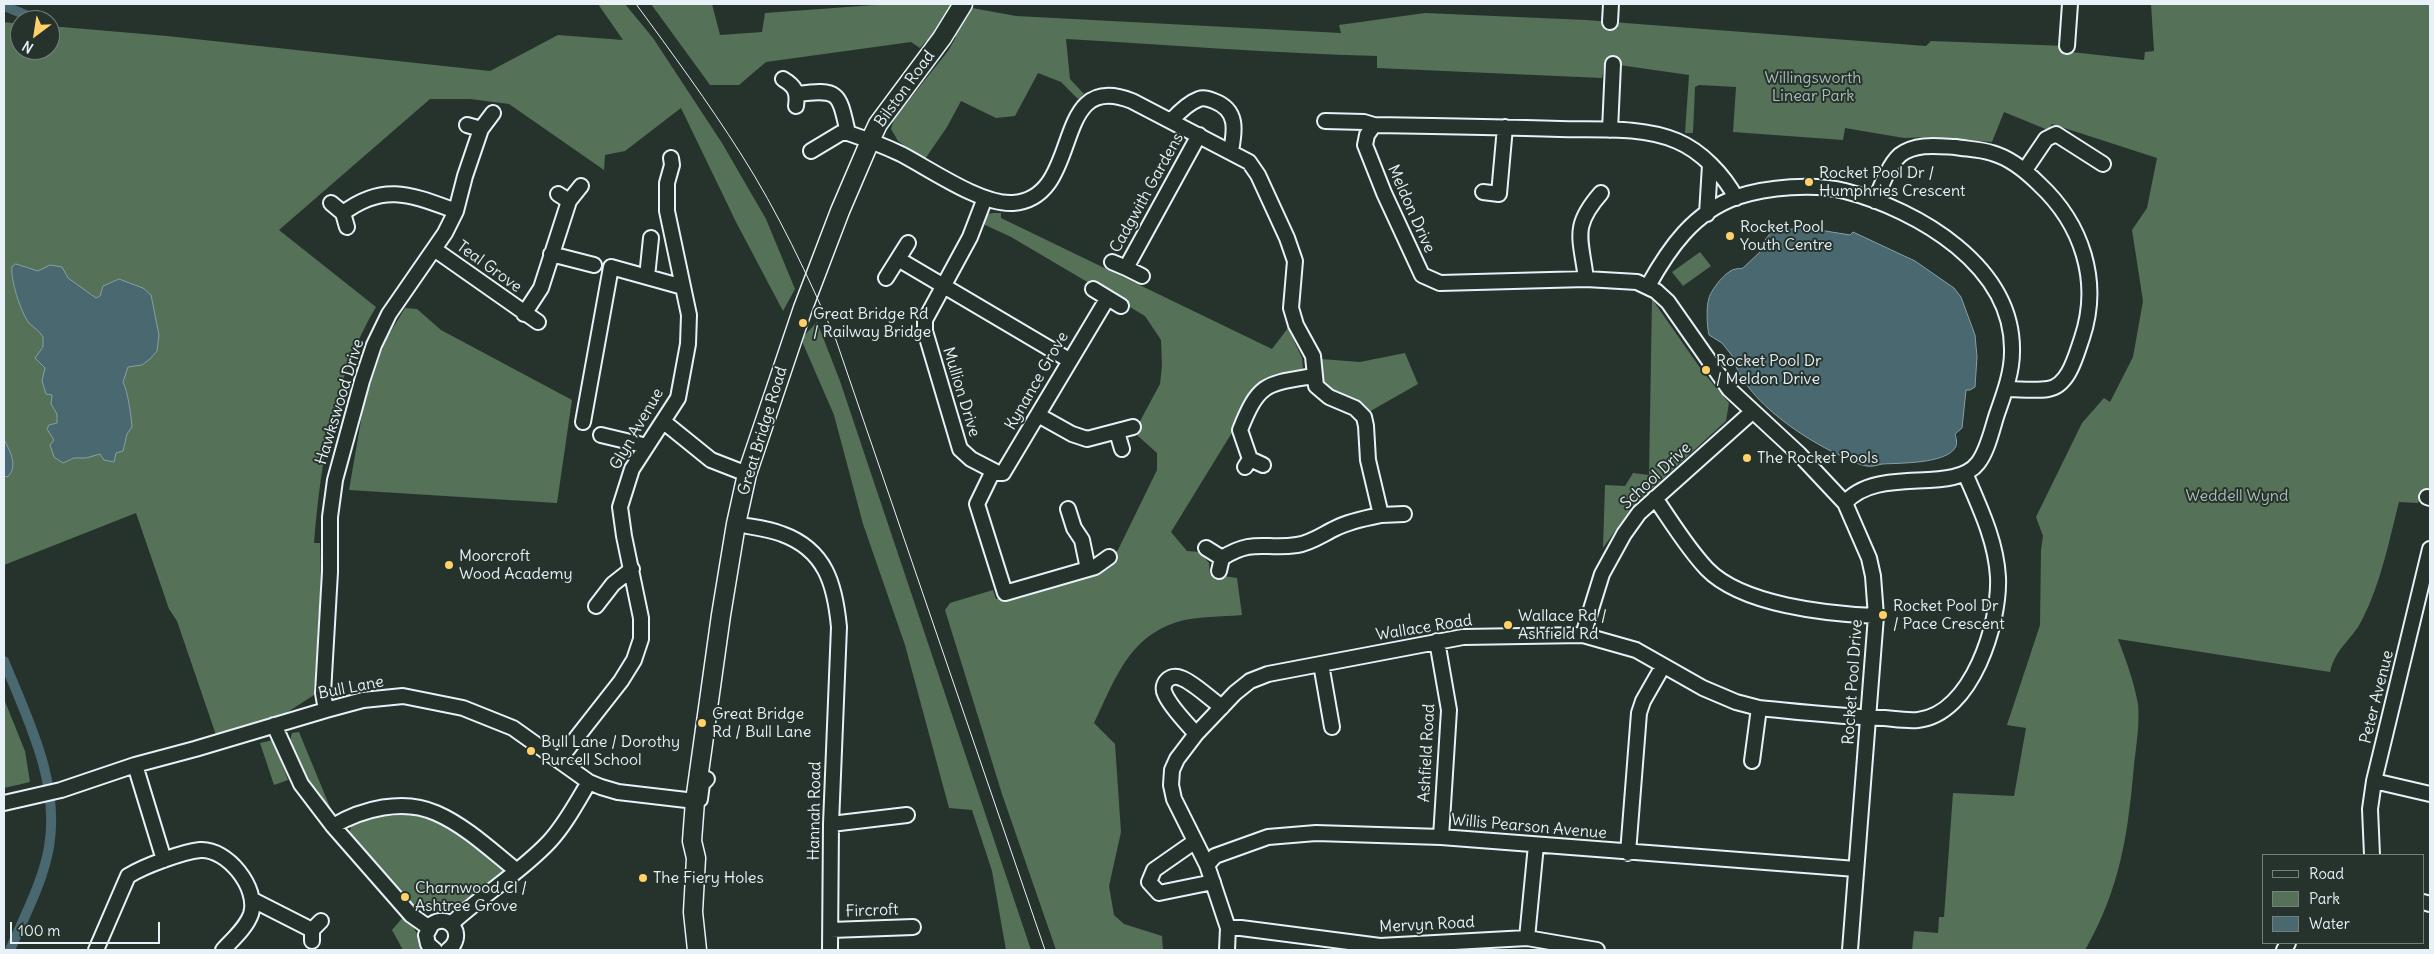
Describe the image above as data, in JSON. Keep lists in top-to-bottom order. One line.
{"streets":{"main road":["Bilston Road","Great Bridge Road"],"street":["Cadgwith Gardens","Meldon Drive","Teal Grove","Kynance Grove","Mullion Drive","Hawkswood Drive","Glyn Avenue","School Drive","Wallace Road","Rocket Pool Drive","Bull Lane","Peter Avenue","Ashfield Road","Hannah Road","Willis Pearson Avenue","Fircroft","Mervyn Road"]},"crossings":[["Bilston Road","Great Bridge Road"],["Meldon Drive","Rocket Pool Drive"],["Teal Grove","Hawkswood Drive"],["Kynance Grove","Mullion Drive"],["Hawkswood Drive","Bull Lane"],["Glyn Avenue","Bull Lane"],["Great Bridge Road","Bull Lane"],["Great Bridge Road","Hannah Road"],["School Drive","Wallace Road"],["School Drive","Rocket Pool Drive"],["Wallace Road","Rocket Pool Drive"],["Wallace Road","Ashfield Road"],["Wallace Road","Willis Pearson Avenue"],["Wallace Road","Mervyn Road"],["Rocket Pool Drive","Willis Pearson Avenue"],["Ashfield Road","Willis Pearson Avenue"],["Hannah Road","Fircroft"]],"parks":["Willingsworth Linear Park","Weddell Wynd"],"places":["Rocket Pool Dr / Humphries Crescent","Rocket Pool Youth Centre","Great Bridge Rd / Railway Bridge","Rocket Pool Dr / Meldon Drive","The Rocket Pools","Moorcroft Wood Academy","Rocket Pool Dr / Pace Crescent","Wallace Rd / Ashfield Rd","Great Bridge Rd / Bull Lane","Bull Lane / Dorothy Purcell School","The Fiery Holes","Charnwood Cl / Ashtree Grove"],"legend":["Road","Park","Water"],"scale_bar":"100 m","north":"bottom left"}
